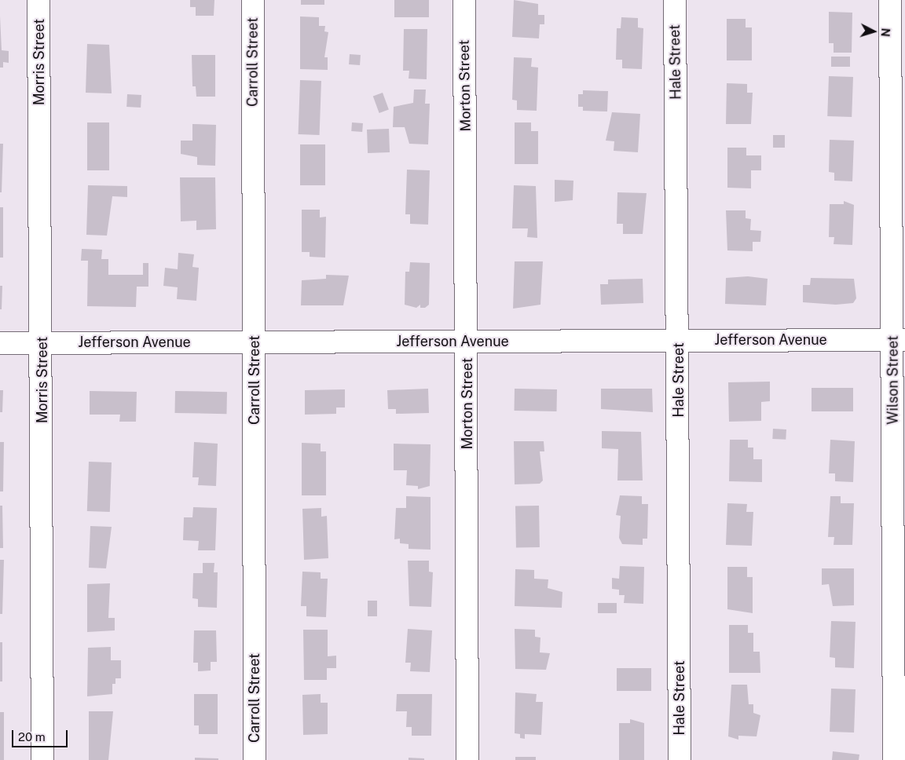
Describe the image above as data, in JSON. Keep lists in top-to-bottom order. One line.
{"streets":{"street":["Morris Street","Carroll Street","Hale Street","Morton Street","Jefferson Avenue","Wilson Street"]},"crossings":[["Morris Street","Jefferson Avenue"],["Carroll Street","Jefferson Avenue"],["Hale Street","Jefferson Avenue"],["Morton Street","Jefferson Avenue"],["Jefferson Avenue","Wilson Street"]],"scale_bar":"20 m","north":"right"}
